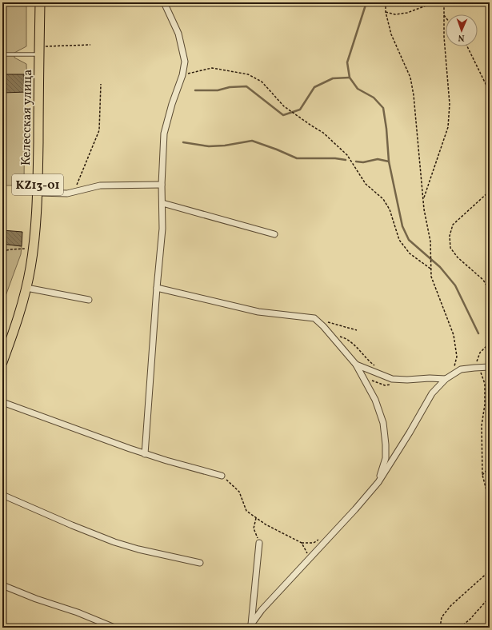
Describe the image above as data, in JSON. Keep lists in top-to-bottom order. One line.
{"streets":{"main road":["Келесская улица","KZ13-01"]},"north":"bottom"}
